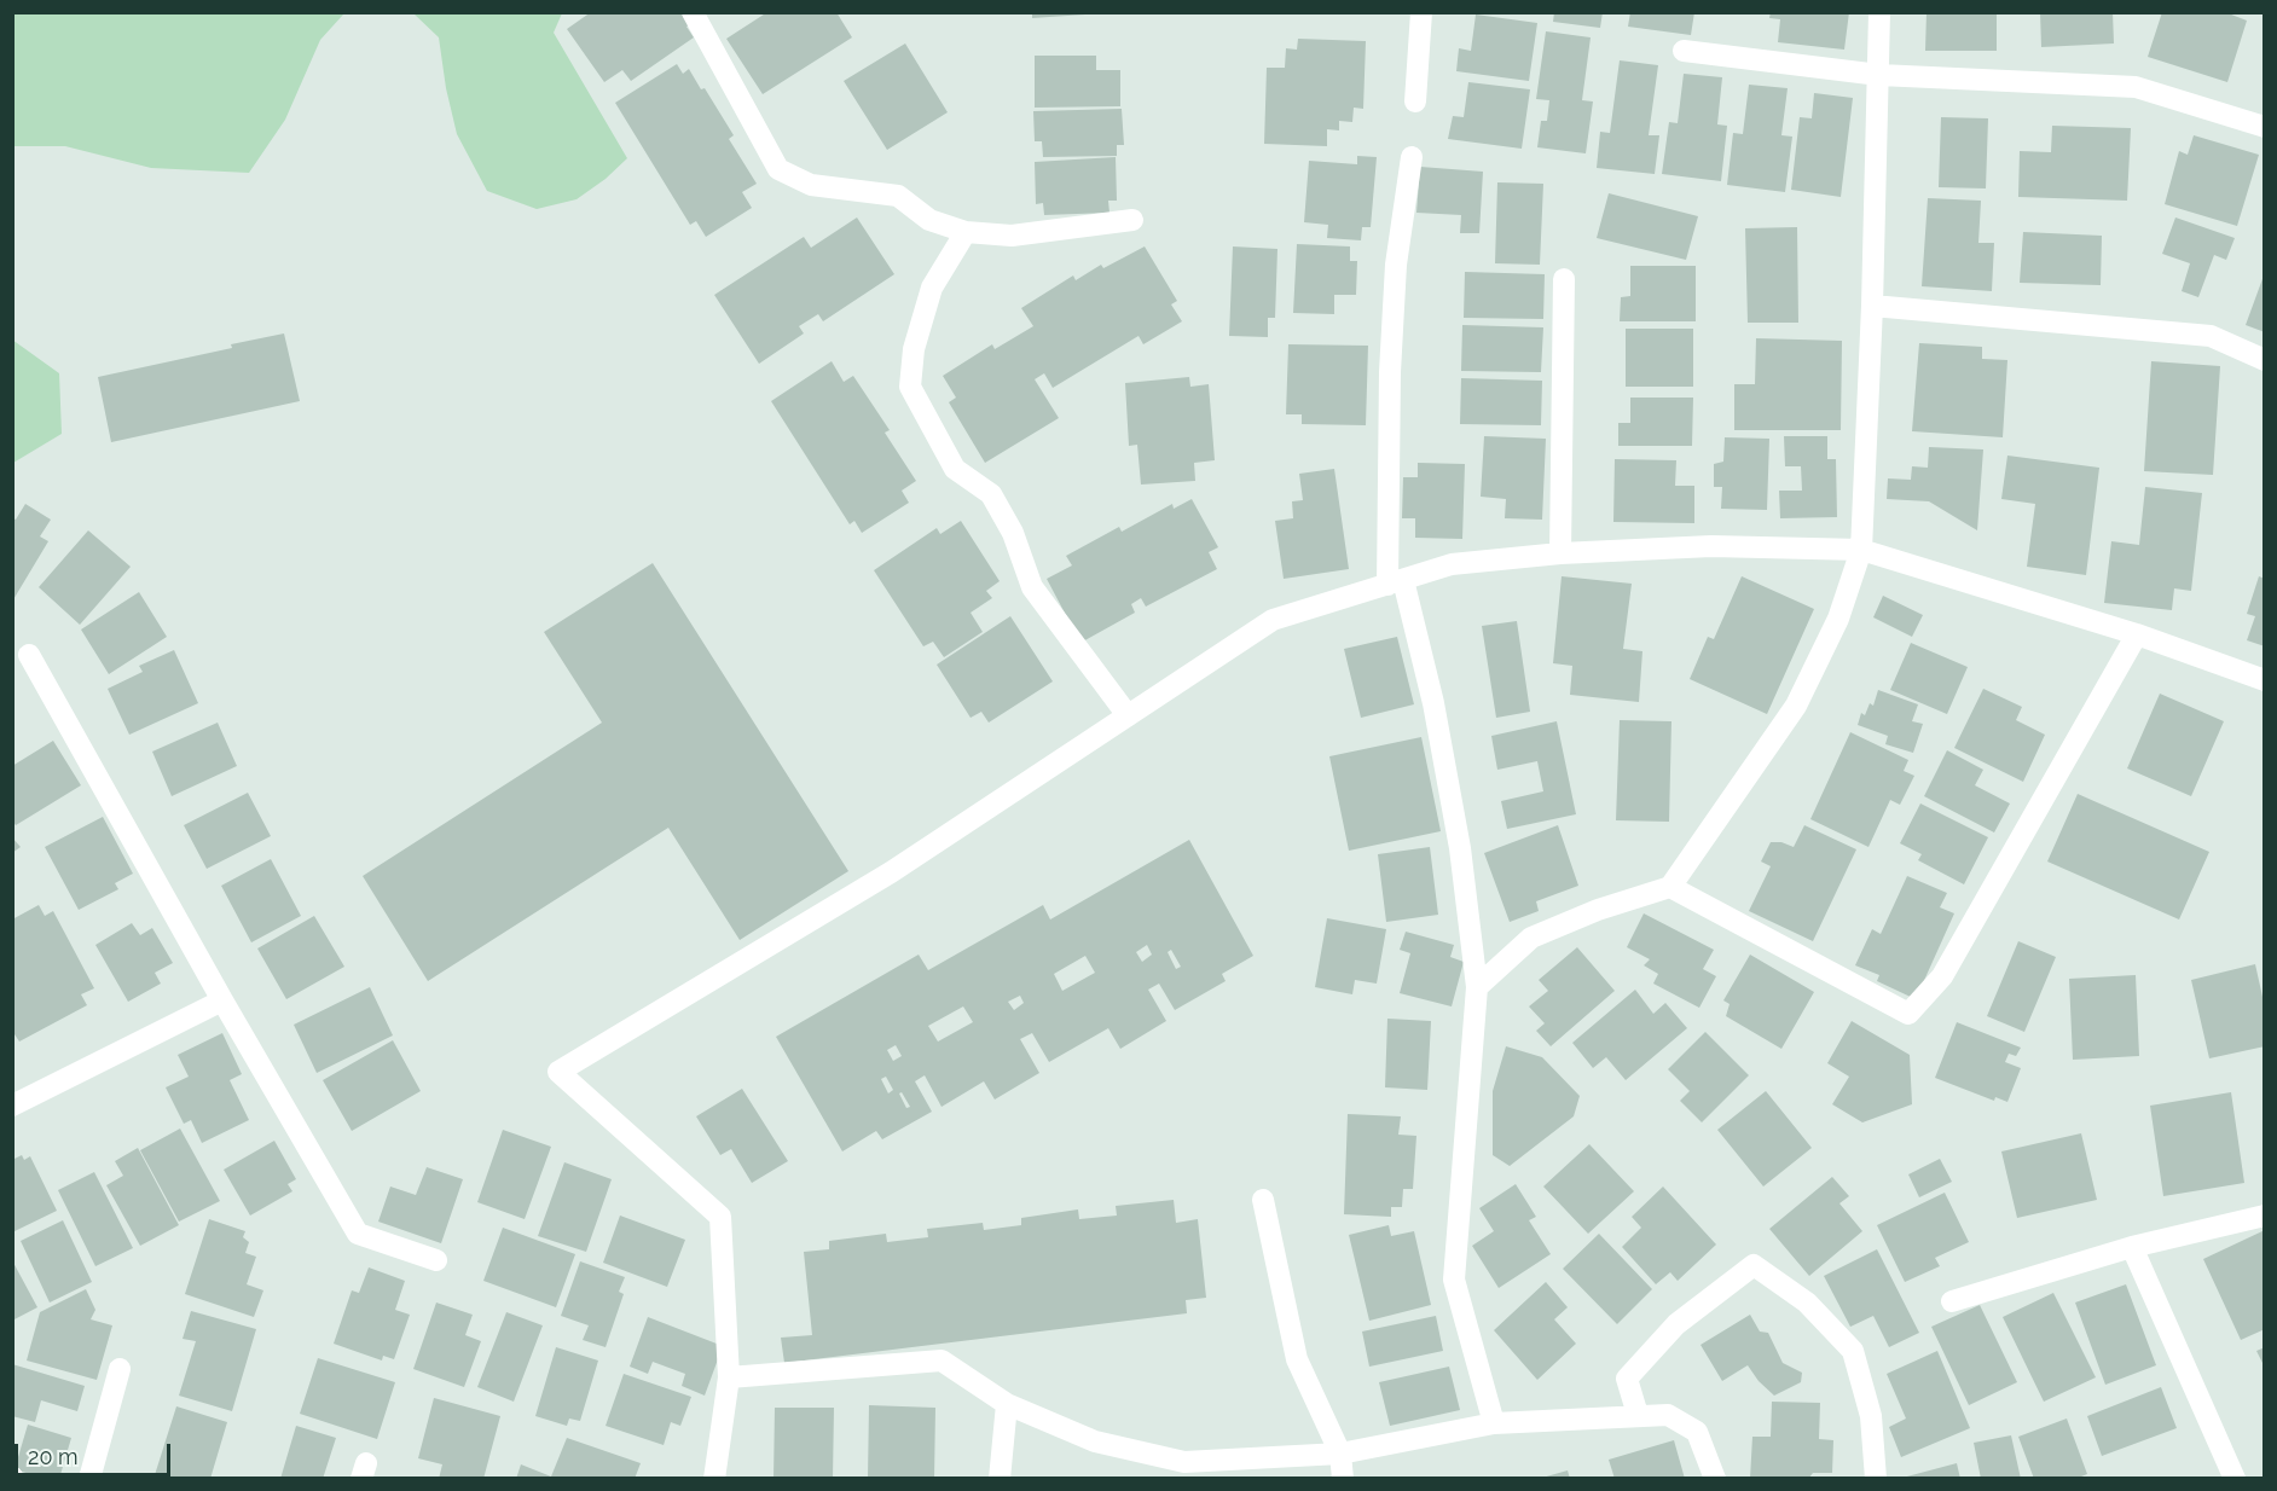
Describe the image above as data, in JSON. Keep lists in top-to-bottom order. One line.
{"scale_bar":"20 m"}
